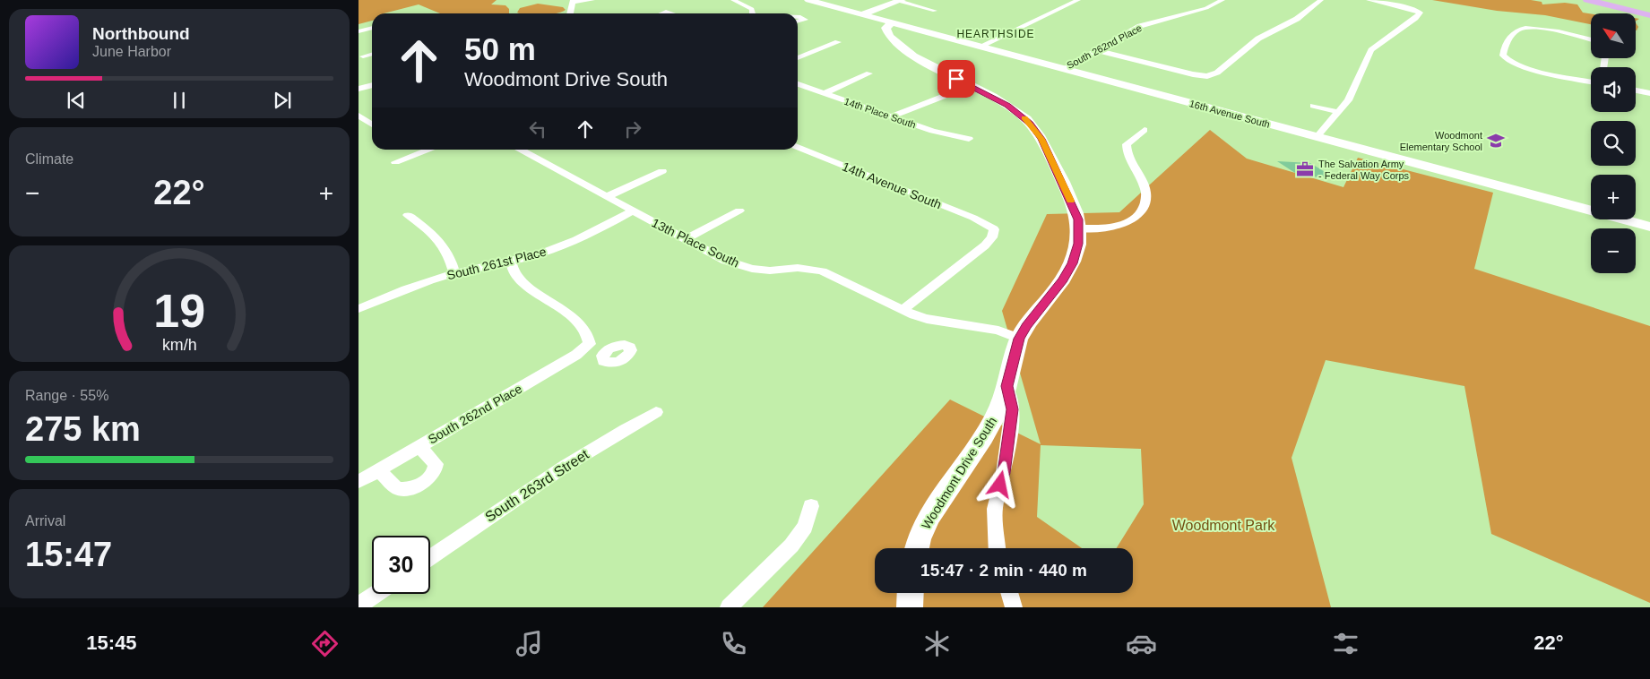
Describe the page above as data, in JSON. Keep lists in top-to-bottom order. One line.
{"streets":{"main road":["16th Avenue South","Woodmont Drive South"],"street":["South 262nd Place","14th Place South","14th Avenue South","13th Place South","South 261st Place","South 263rd Street"]},"crossings":[["South 262nd Place","16th Avenue South"],["16th Avenue South","Woodmont Drive South"],["14th Avenue South","13th Place South"],["13th Place South","South 261st Place"],["13th Place South","Woodmont Drive South"]],"districts":["HEARTHSIDE"],"parks":["Woodmont Park"],"places":{"school or university":["Woodmont Elementary School"],"office":["The Salvation Army - Federal Way Corps"]},"north":"top left","page":{"map_buttons":["+","−"],"turn":["50 m","Woodmont Drive South"],"song":["Northbound","June Harbor"],"tile":["Climate",["Range · 55%","275 km"],["Arrival","15:47"]],"heat":["−","22°","+"],"limit":"30","trip":"15:47 · 2 min · 440 m","tabs":["15:45","22°"],"gauge":["19","km/h"]}}
